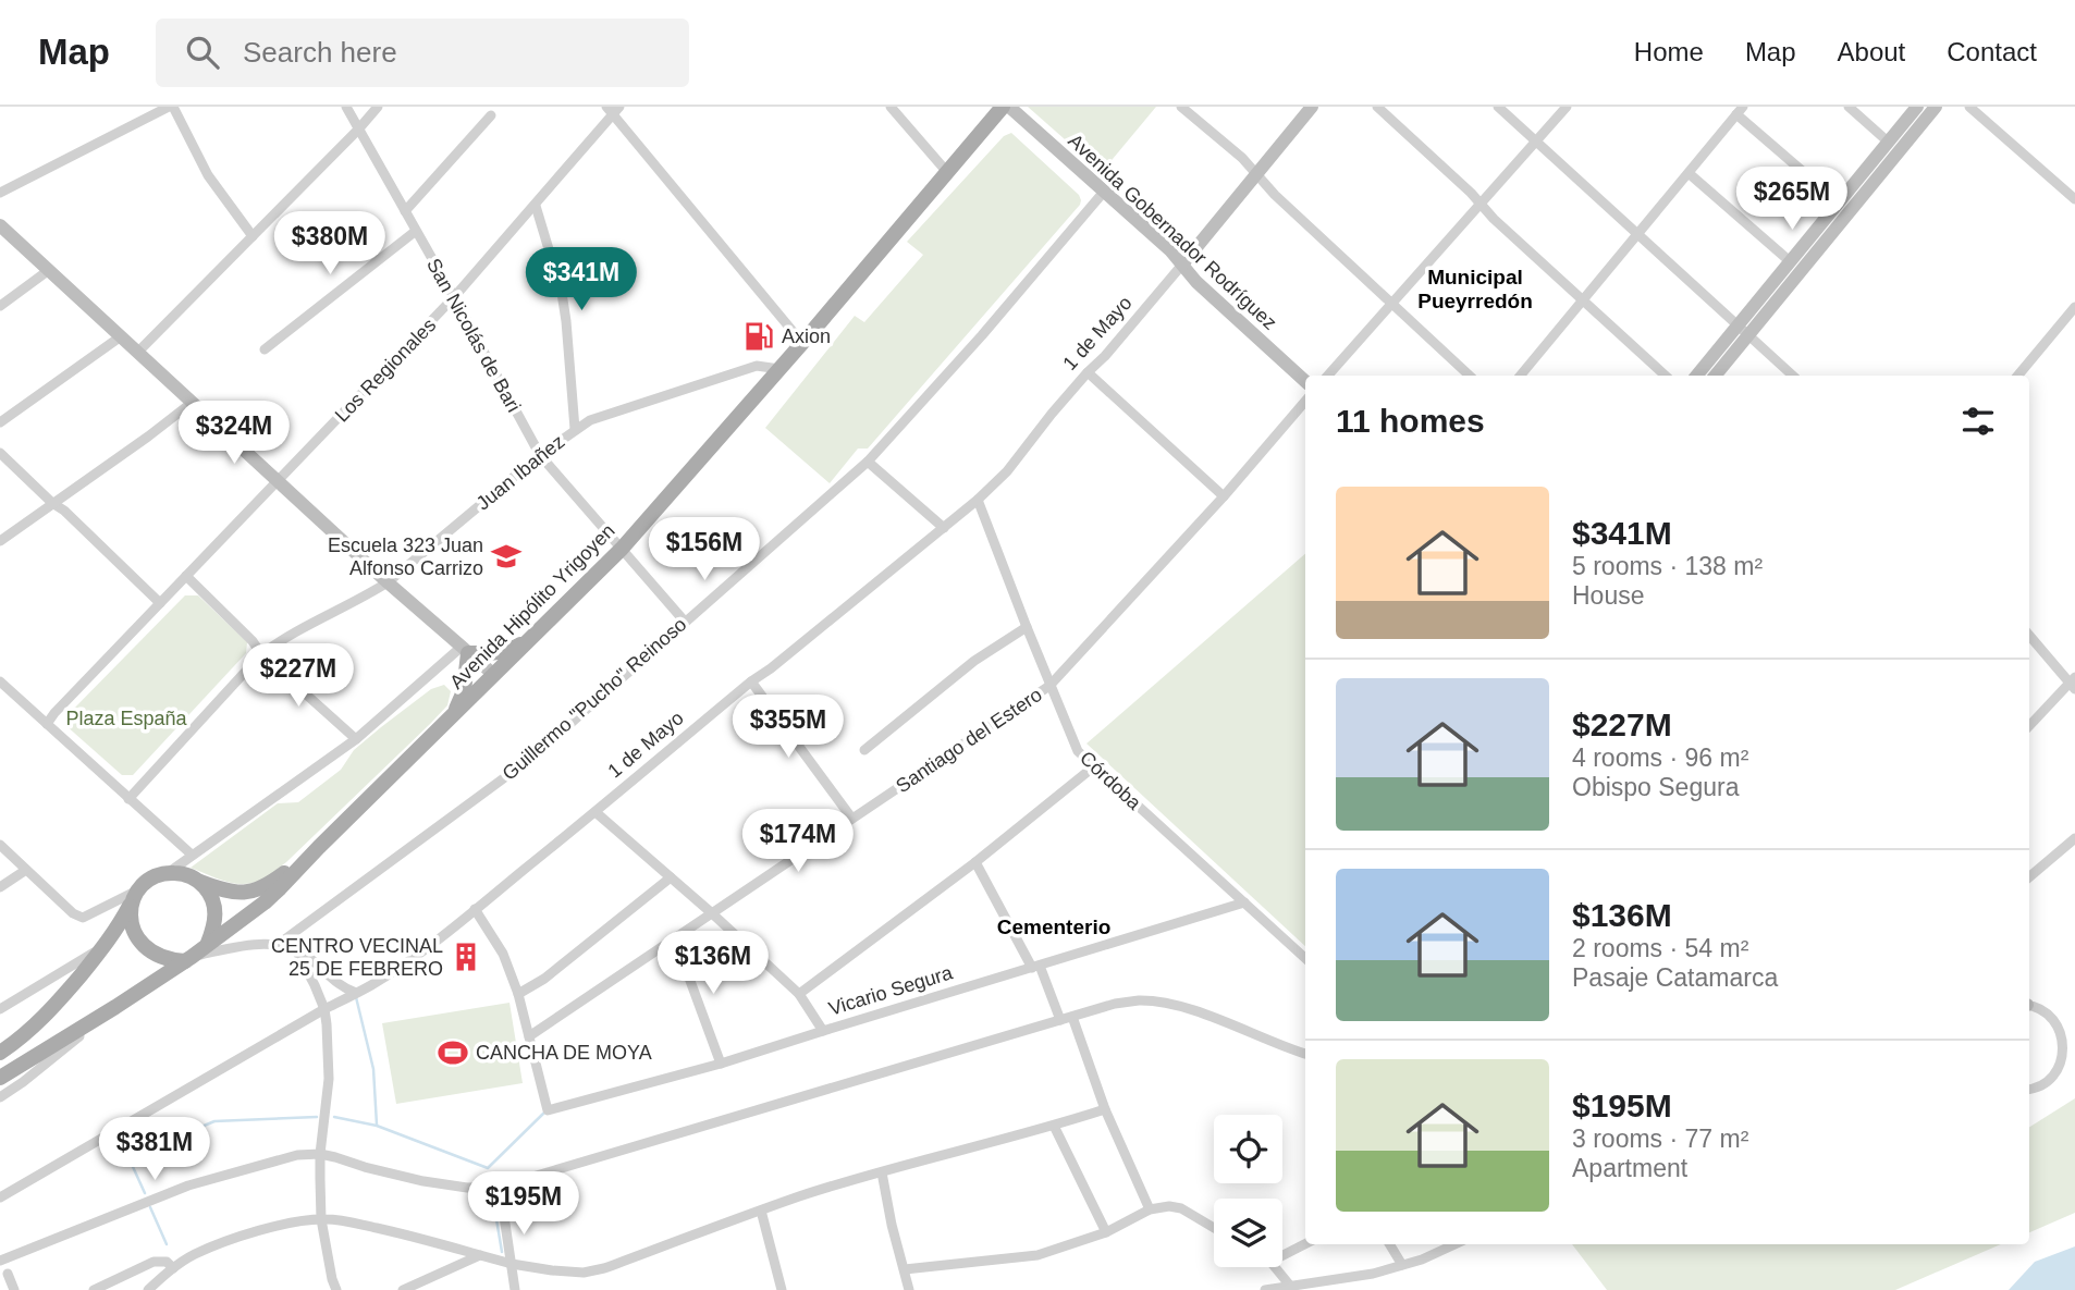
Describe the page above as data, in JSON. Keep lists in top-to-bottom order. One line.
{"streets":{"main road":["Avenida Hipólito Yrigoyen"],"street":["Avenida Gobernador Rodríguez","1 de Mayo","San Nicolás de Bari","Los Regionales","Juan Ibañez","Guillermo \"Pucho\" Reinoso","Santiago del Estero","Córdoba","Vicario Segura"]},"crossings":[["Avenida Gobernador Rodríguez","1 de Mayo"],["Avenida Gobernador Rodríguez","Guillermo \"Pucho\" Reinoso"],["1 de Mayo","Córdoba"],["San Nicolás de Bari","Los Regionales"],["San Nicolás de Bari","Juan Ibañez"],["San Nicolás de Bari","Avenida Hipólito Yrigoyen"],["San Nicolás de Bari","Guillermo \"Pucho\" Reinoso"],["Juan Ibañez","Avenida Hipólito Yrigoyen"],["Santiago del Estero","Córdoba"],["Santiago del Estero","Vicario Segura"],["Córdoba","Vicario Segura"]],"districts":["Municipal Pueyrredón","Cementerio"],"parks":["Plaza España"],"places":{"fuel station":["Axion"],"school or university":["Escuela 323 Juan Alfonso Carrizo"],"building":["CENTRO VECINAL 25 DE FEBRERO"],"sports":["CANCHA DE MOYA"]},"page":{"header":"Map","search":"Search here","nav":["Home","Map","About","Contact"],"price":["$265M","$380M","$341M","$324M","$156M","$227M","$355M","$174M","$136M","$381M","$195M"],"heading":"11 homes","list":[{"name":"$341M","note":"5 rooms · 138 m² · House"},{"name":"$227M","note":"4 rooms · 96 m² · Obispo Segura"},{"name":"$136M","note":"2 rooms · 54 m² · Pasaje Catamarca"},{"name":"$195M","note":"3 rooms · 77 m² · Apartment"}]}}
